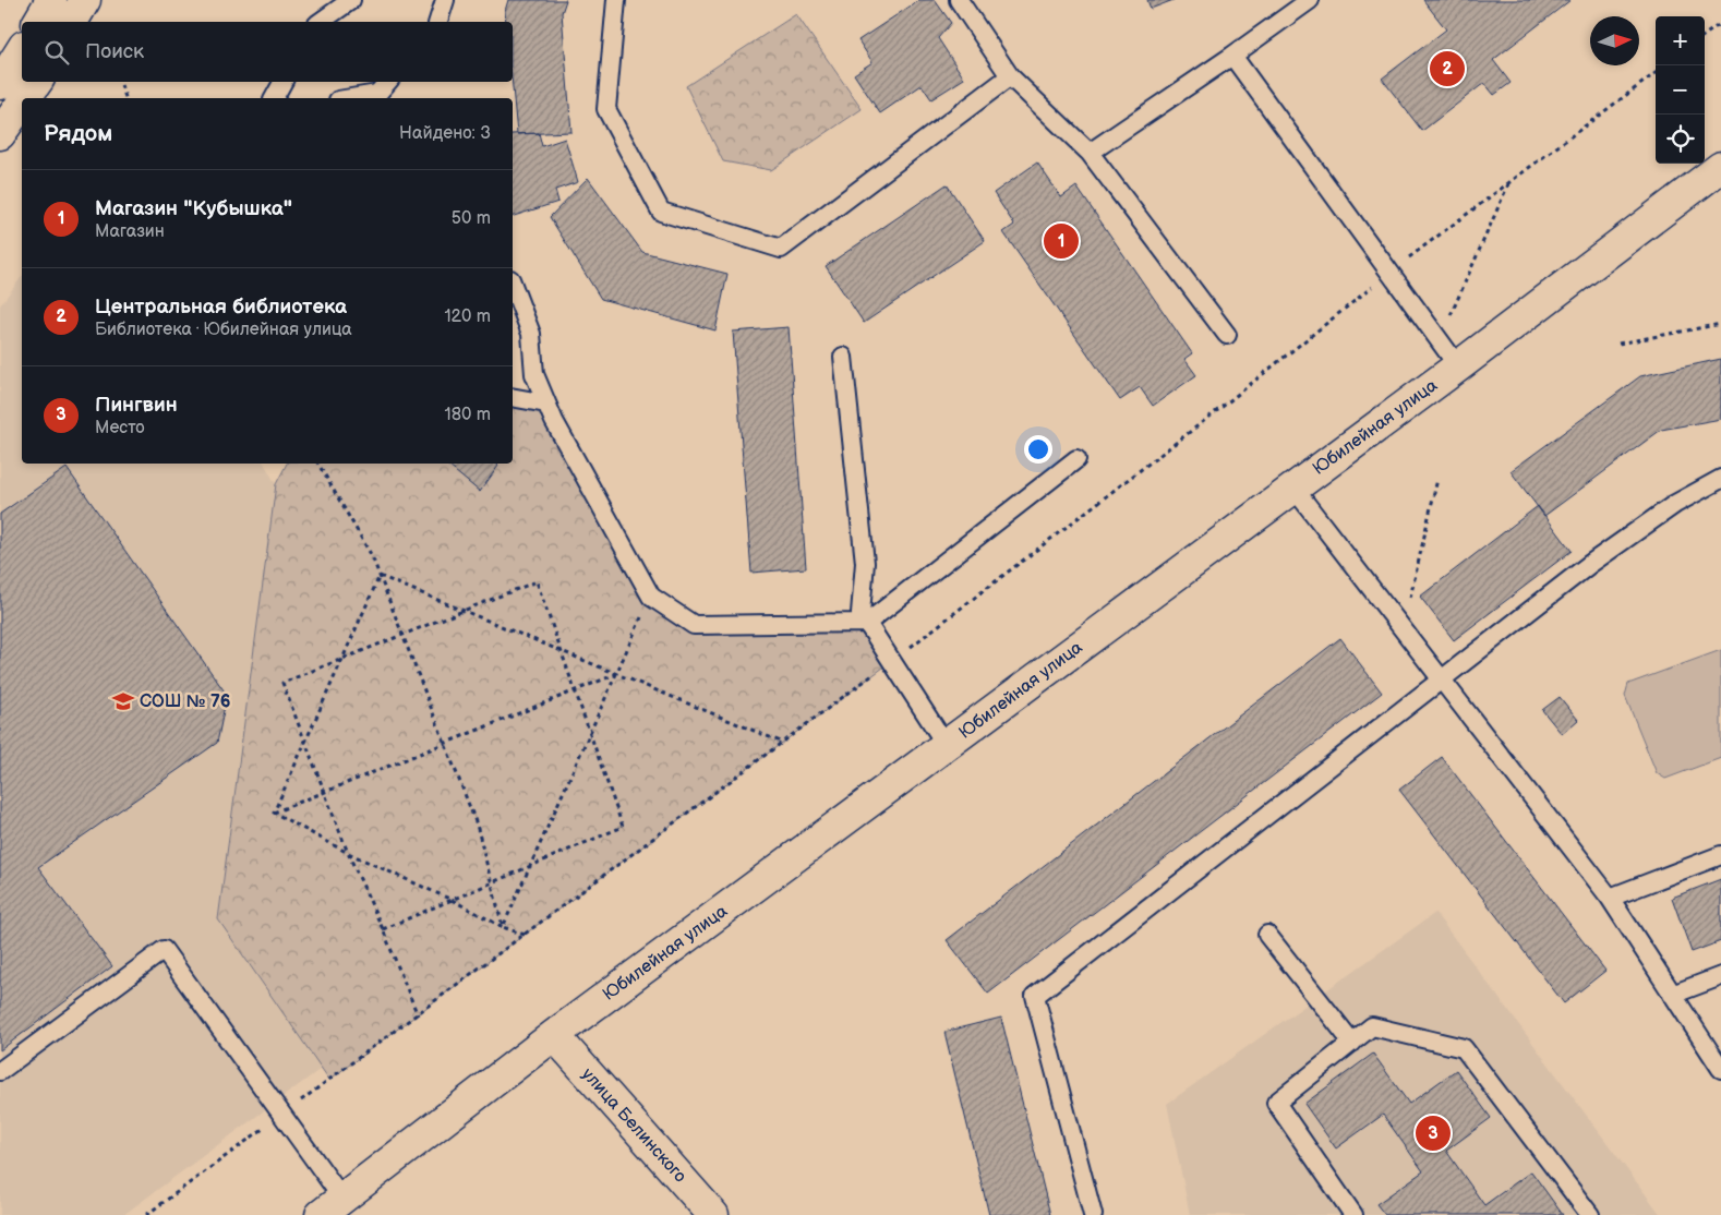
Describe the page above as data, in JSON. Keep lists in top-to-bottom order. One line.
{"streets":{"street":["Юбилейная улица","улица Белинского"]},"crossings":[["Юбилейная улица","улица Белинского"]],"places":{"school or university":["СОШ № 76"]},"north":"right","page":{"map_buttons":["+","−"],"search":"Поиск","pins":["2","1","3"],"heading":["Рядом","Найдено: 3"],"list":[{"mark":"1","name":"Магазин \"Кубышка\"","note":"Магазин","value":"50 m"},{"mark":"2","name":"Центральная библиотека","note":"Библиотека · Юбилейная улица","value":"120 m"},{"mark":"3","name":"Пингвин","note":"Место","value":"180 m"}]}}
